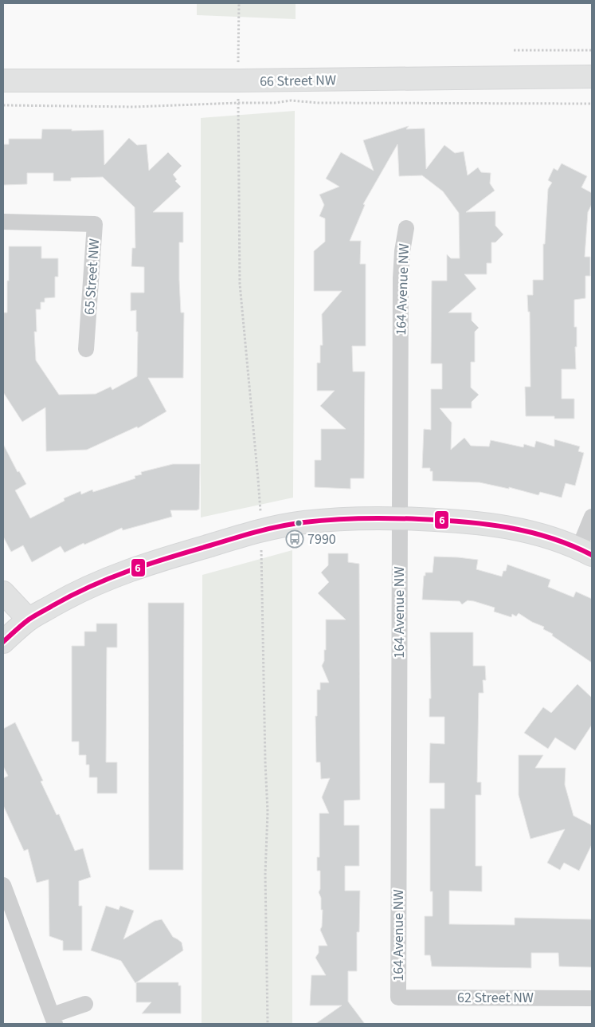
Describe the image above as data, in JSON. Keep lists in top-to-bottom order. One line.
{"streets":{"street":["66 Street NW","65 Street NW","164 Avenue NW","62 Street NW"]},"crossings":[["164 Avenue NW","62 Street NW"]],"places":{"bus stop":["7990"]},"lines":["transit line 6"]}
